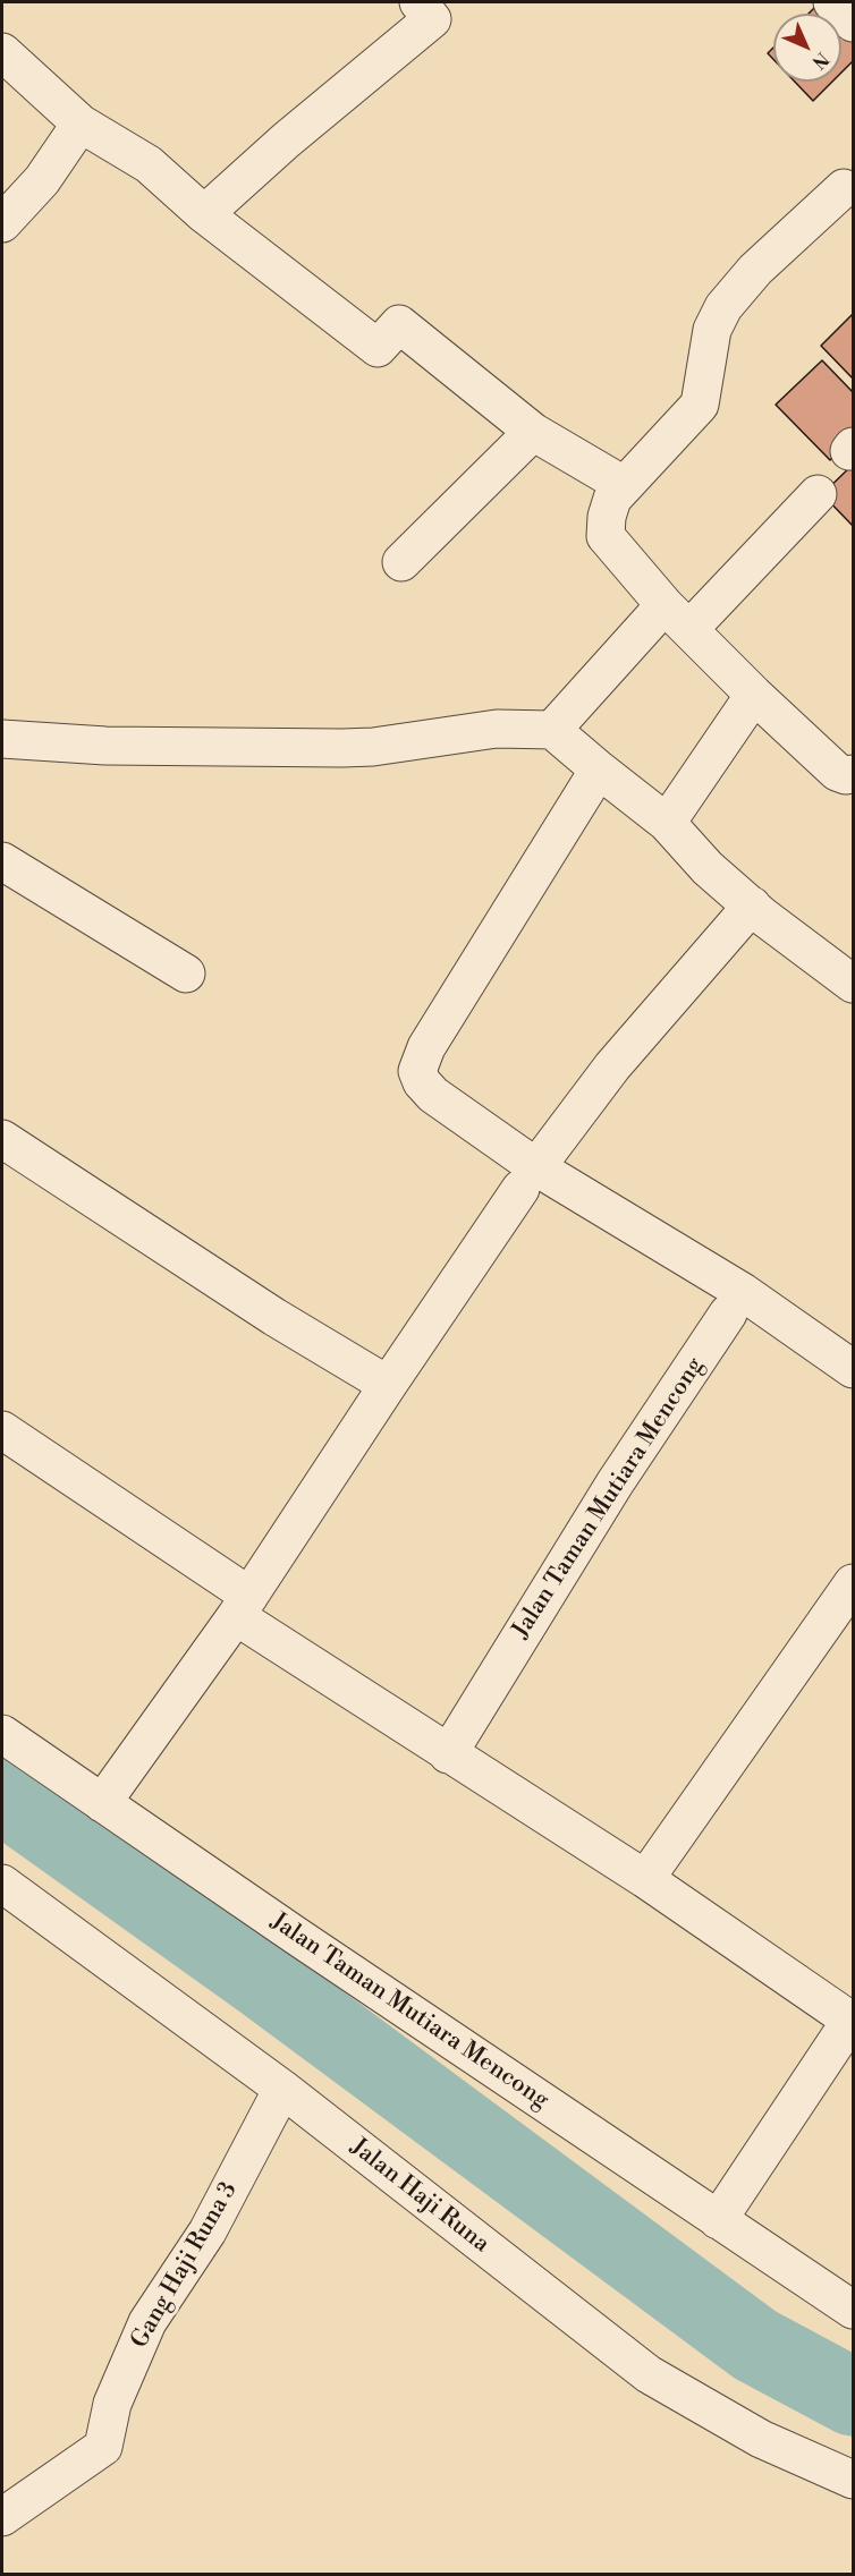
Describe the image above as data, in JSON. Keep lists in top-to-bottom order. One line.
{"streets":{"street":["Jalan Taman Mutiara Mencong","Jalan Haji Runa","Gang Haji Runa 3"]},"crossings":[["Jalan Haji Runa","Gang Haji Runa 3"]],"north":"bottom right"}
